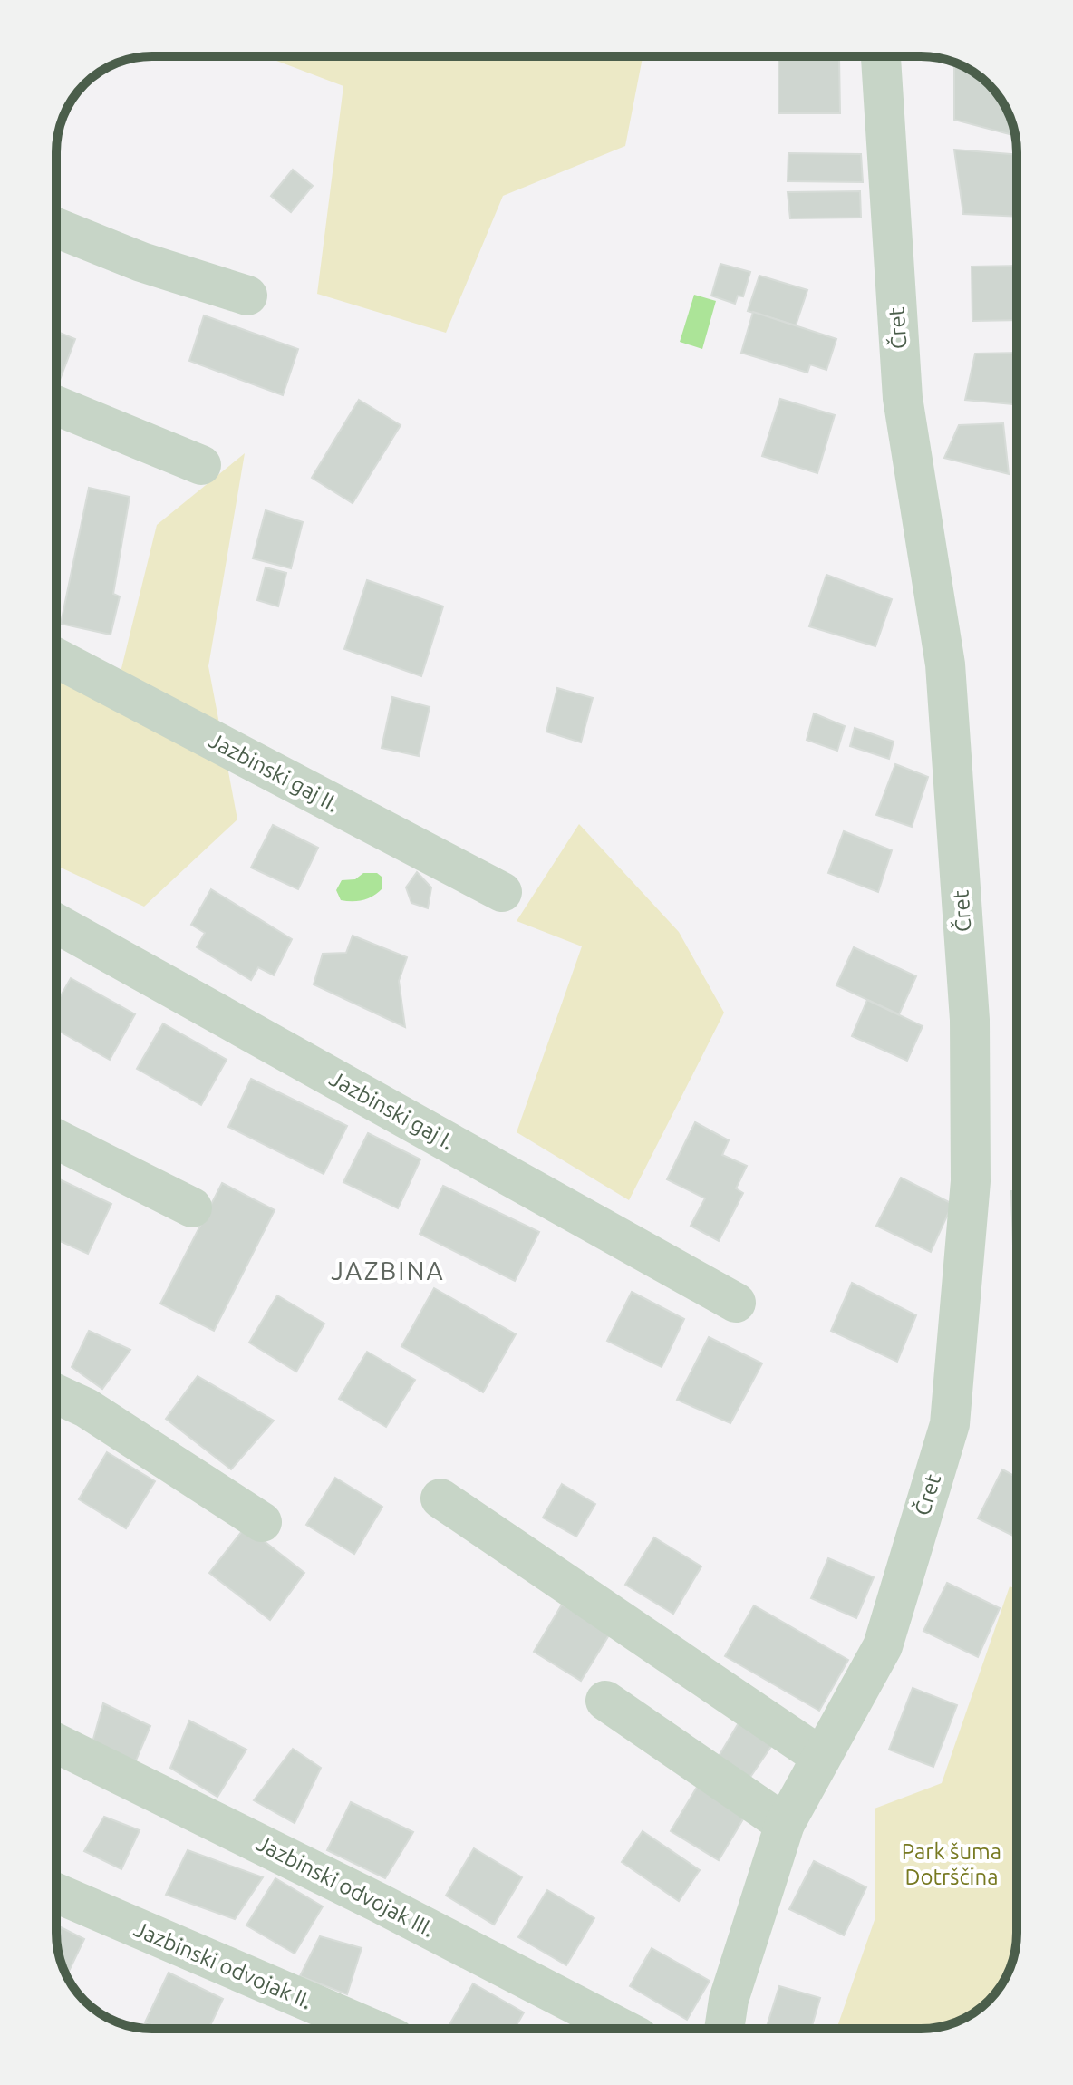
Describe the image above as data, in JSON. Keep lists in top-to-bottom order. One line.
{"streets":{"street":["Čret","Jazbinski gaj II.","Jazbinski gaj I.","Jazbinski odvojak III.","Jazbinski odvojak II."]},"districts":["JAZBINA"],"parks":["Park šuma Dotrščina"]}
